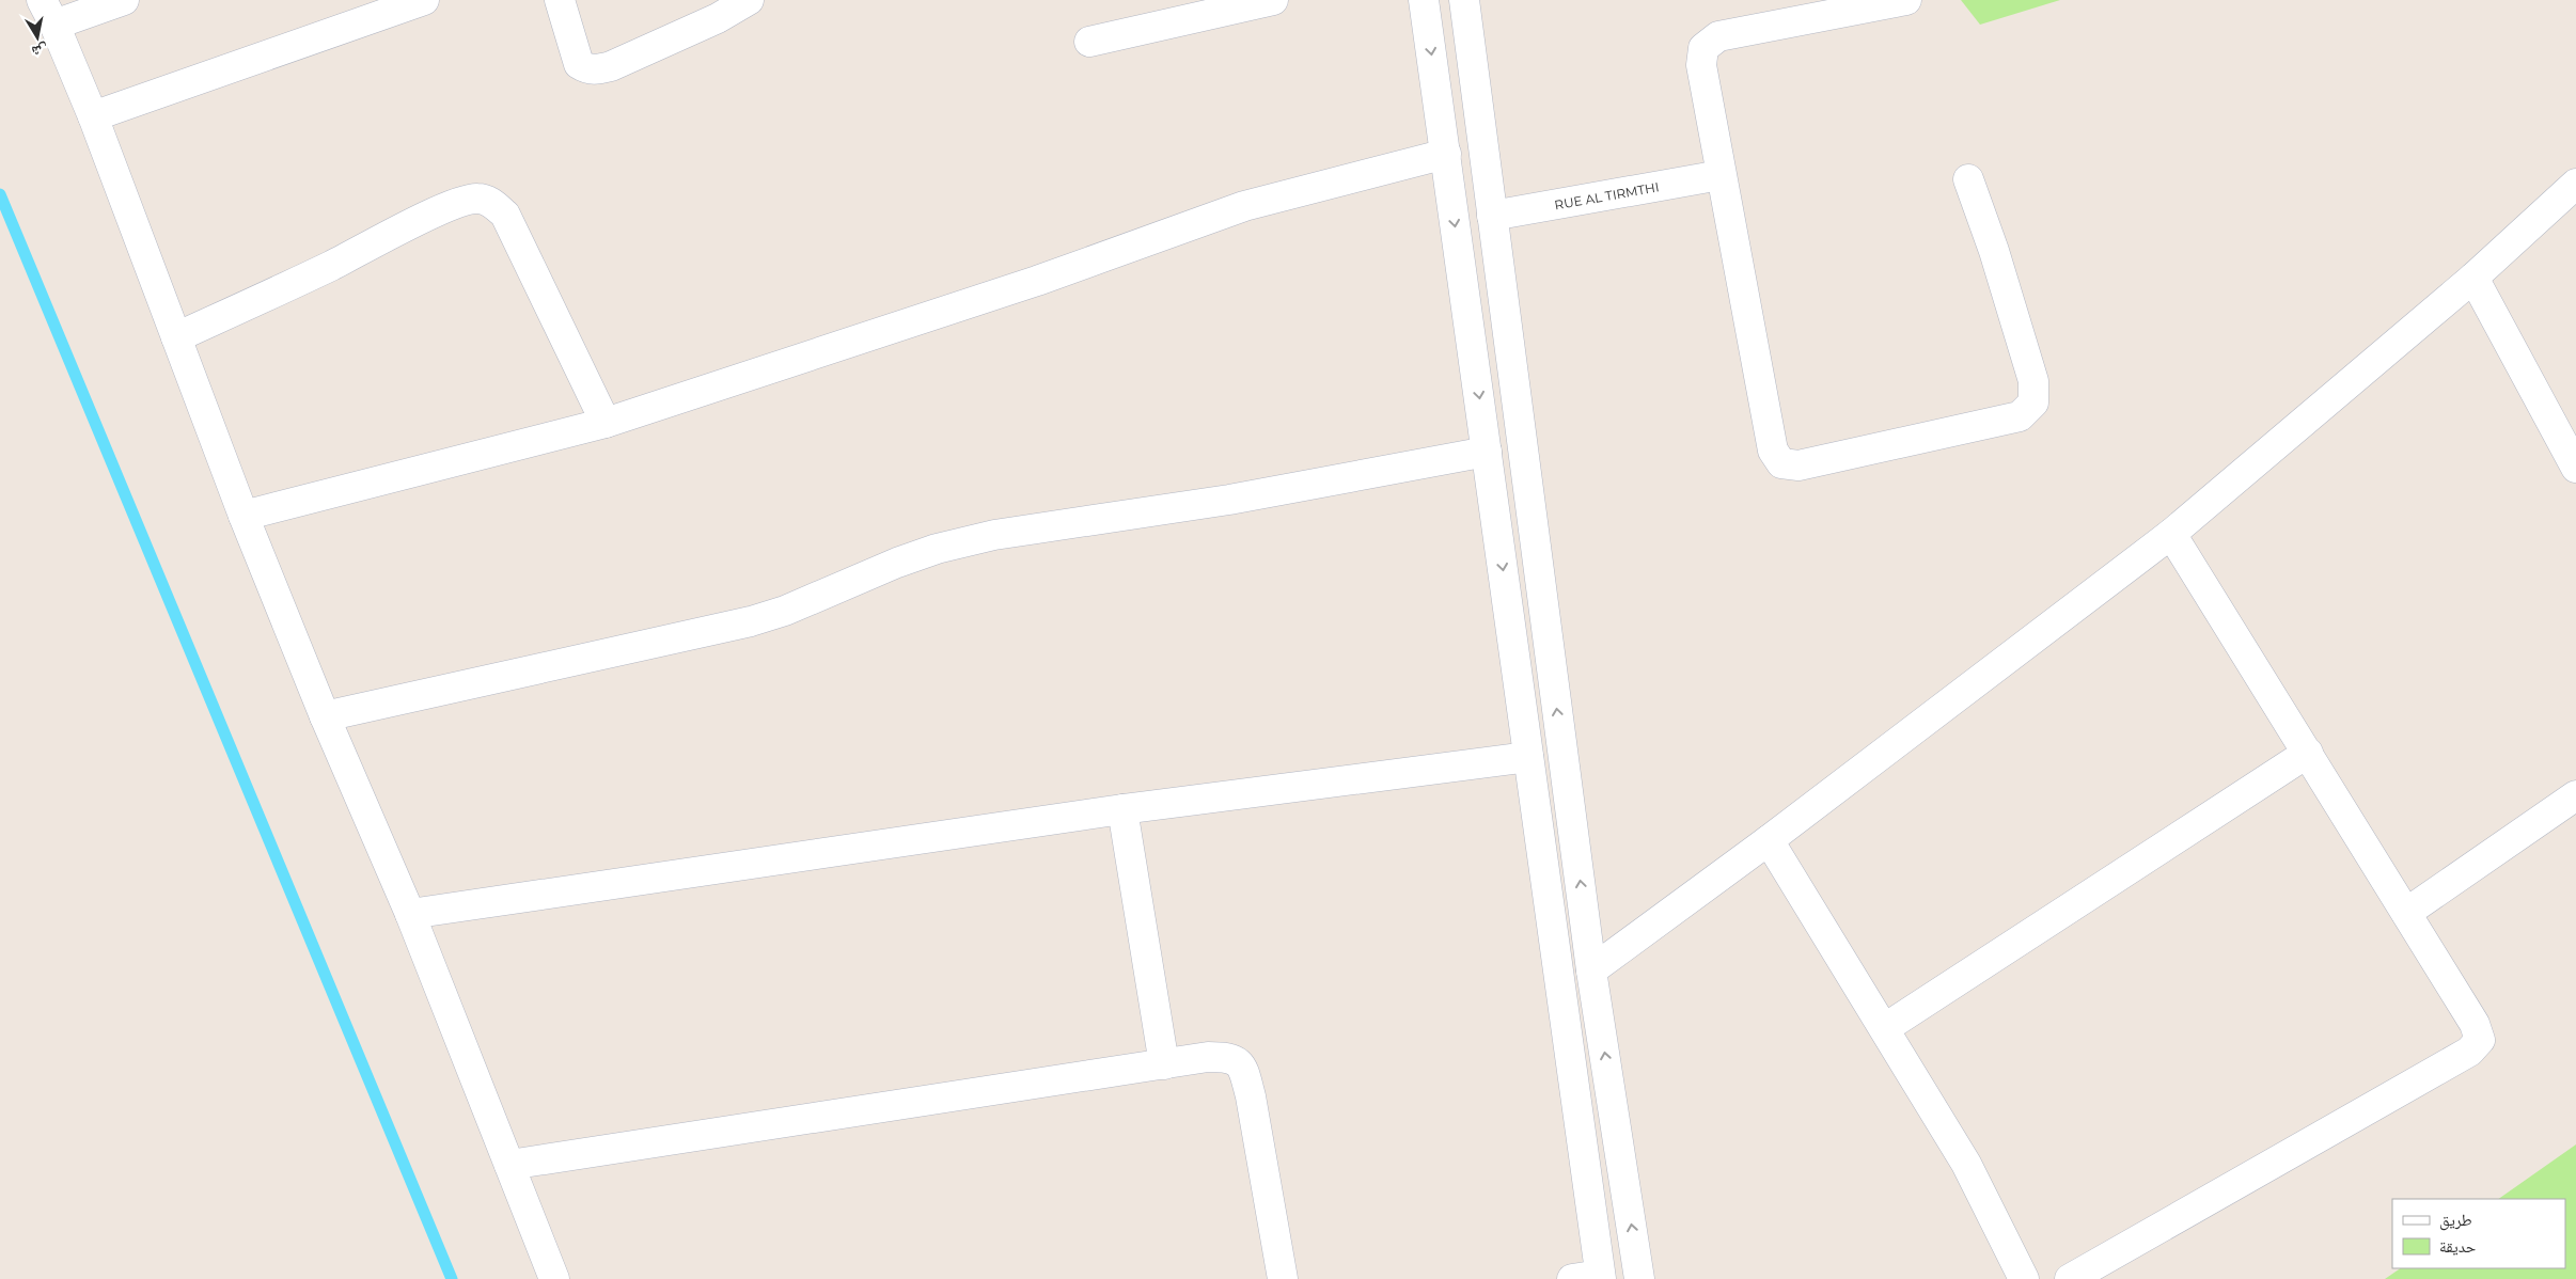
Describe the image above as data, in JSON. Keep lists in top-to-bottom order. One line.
{"streets":{"street":["RUE AL TIRMTHI"]},"legend":["طريق","حديقة"],"north":"bottom"}
